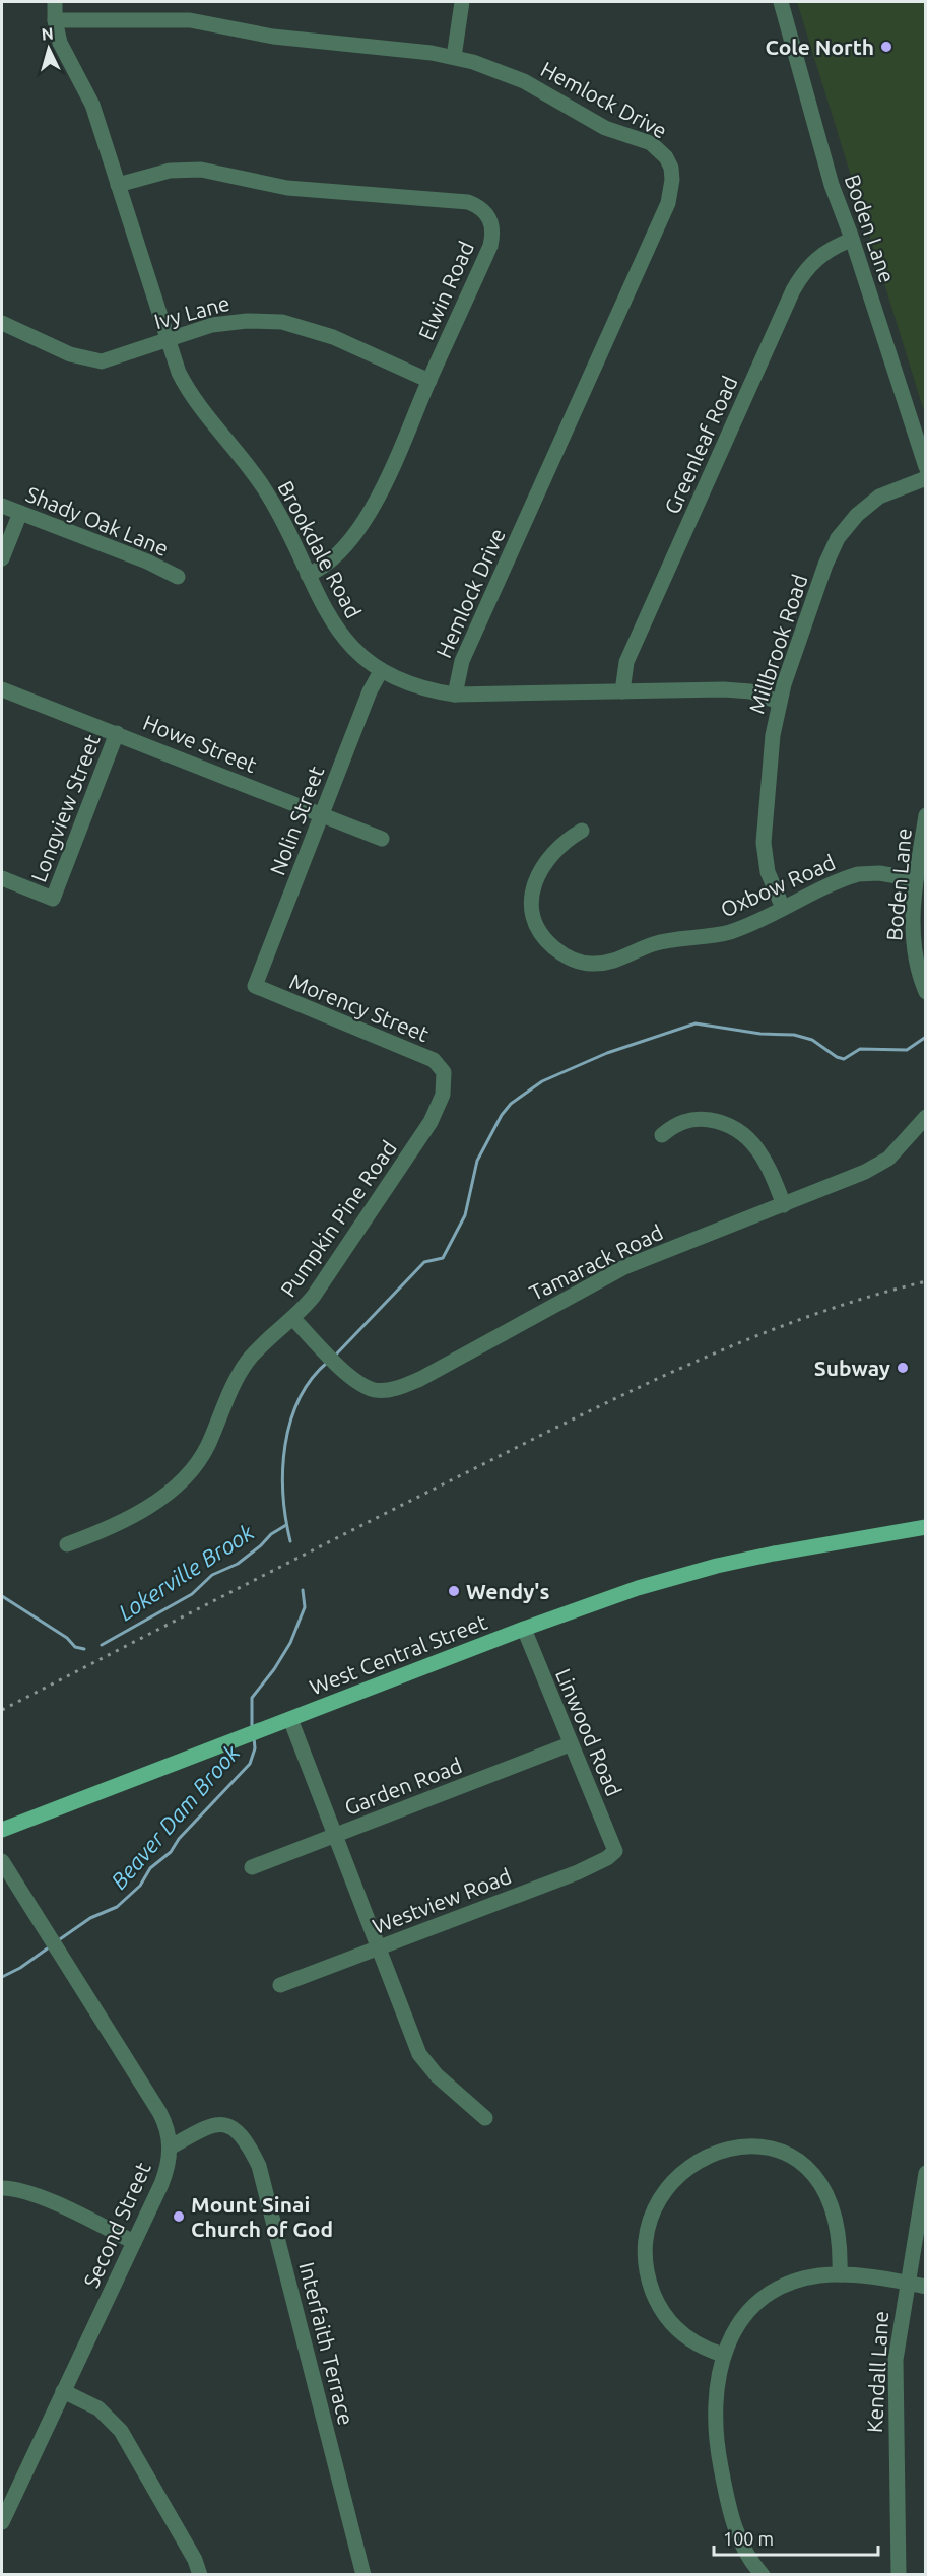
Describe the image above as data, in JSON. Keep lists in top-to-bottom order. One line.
{"streets":{"main road":["West Central Street"],"street":["Hemlock Drive","Boden Lane","Elwin Road","Ivy Lane","Greenleaf Road","Shady Oak Lane","Brookdale Road","Millbrook Road","Howe Street","Longview Street","Nolin Street","Oxbow Road","Morency Street","Pumpkin Pine Road","Tamarack Road","Linwood Road","Garden Road","Westview Road","Second Street","Interfaith Terrace","Kendall Lane"]},"crossings":[["Hemlock Drive","Brookdale Road"],["Boden Lane","Greenleaf Road"],["Boden Lane","Oxbow Road"],["Elwin Road","Ivy Lane"],["Elwin Road","Brookdale Road"],["Ivy Lane","Brookdale Road"],["Greenleaf Road","Brookdale Road"],["Brookdale Road","Millbrook Road"],["Brookdale Road","Nolin Street"],["Millbrook Road","Oxbow Road"],["Howe Street","Longview Street"],["Howe Street","Nolin Street"],["Nolin Street","Morency Street"],["Morency Street","Pumpkin Pine Road"],["Pumpkin Pine Road","Tamarack Road"],["West Central Street","Linwood Road"],["Linwood Road","Garden Road"],["Linwood Road","Westview Road"],["Second Street","Interfaith Terrace"]],"water":["Lokerville Brook","Beaver Dam Brook"],"places":["Cole North","Subway","Wendy's","Mount Sinai Church of God"],"scale_bar":"100 m","north":"top"}
